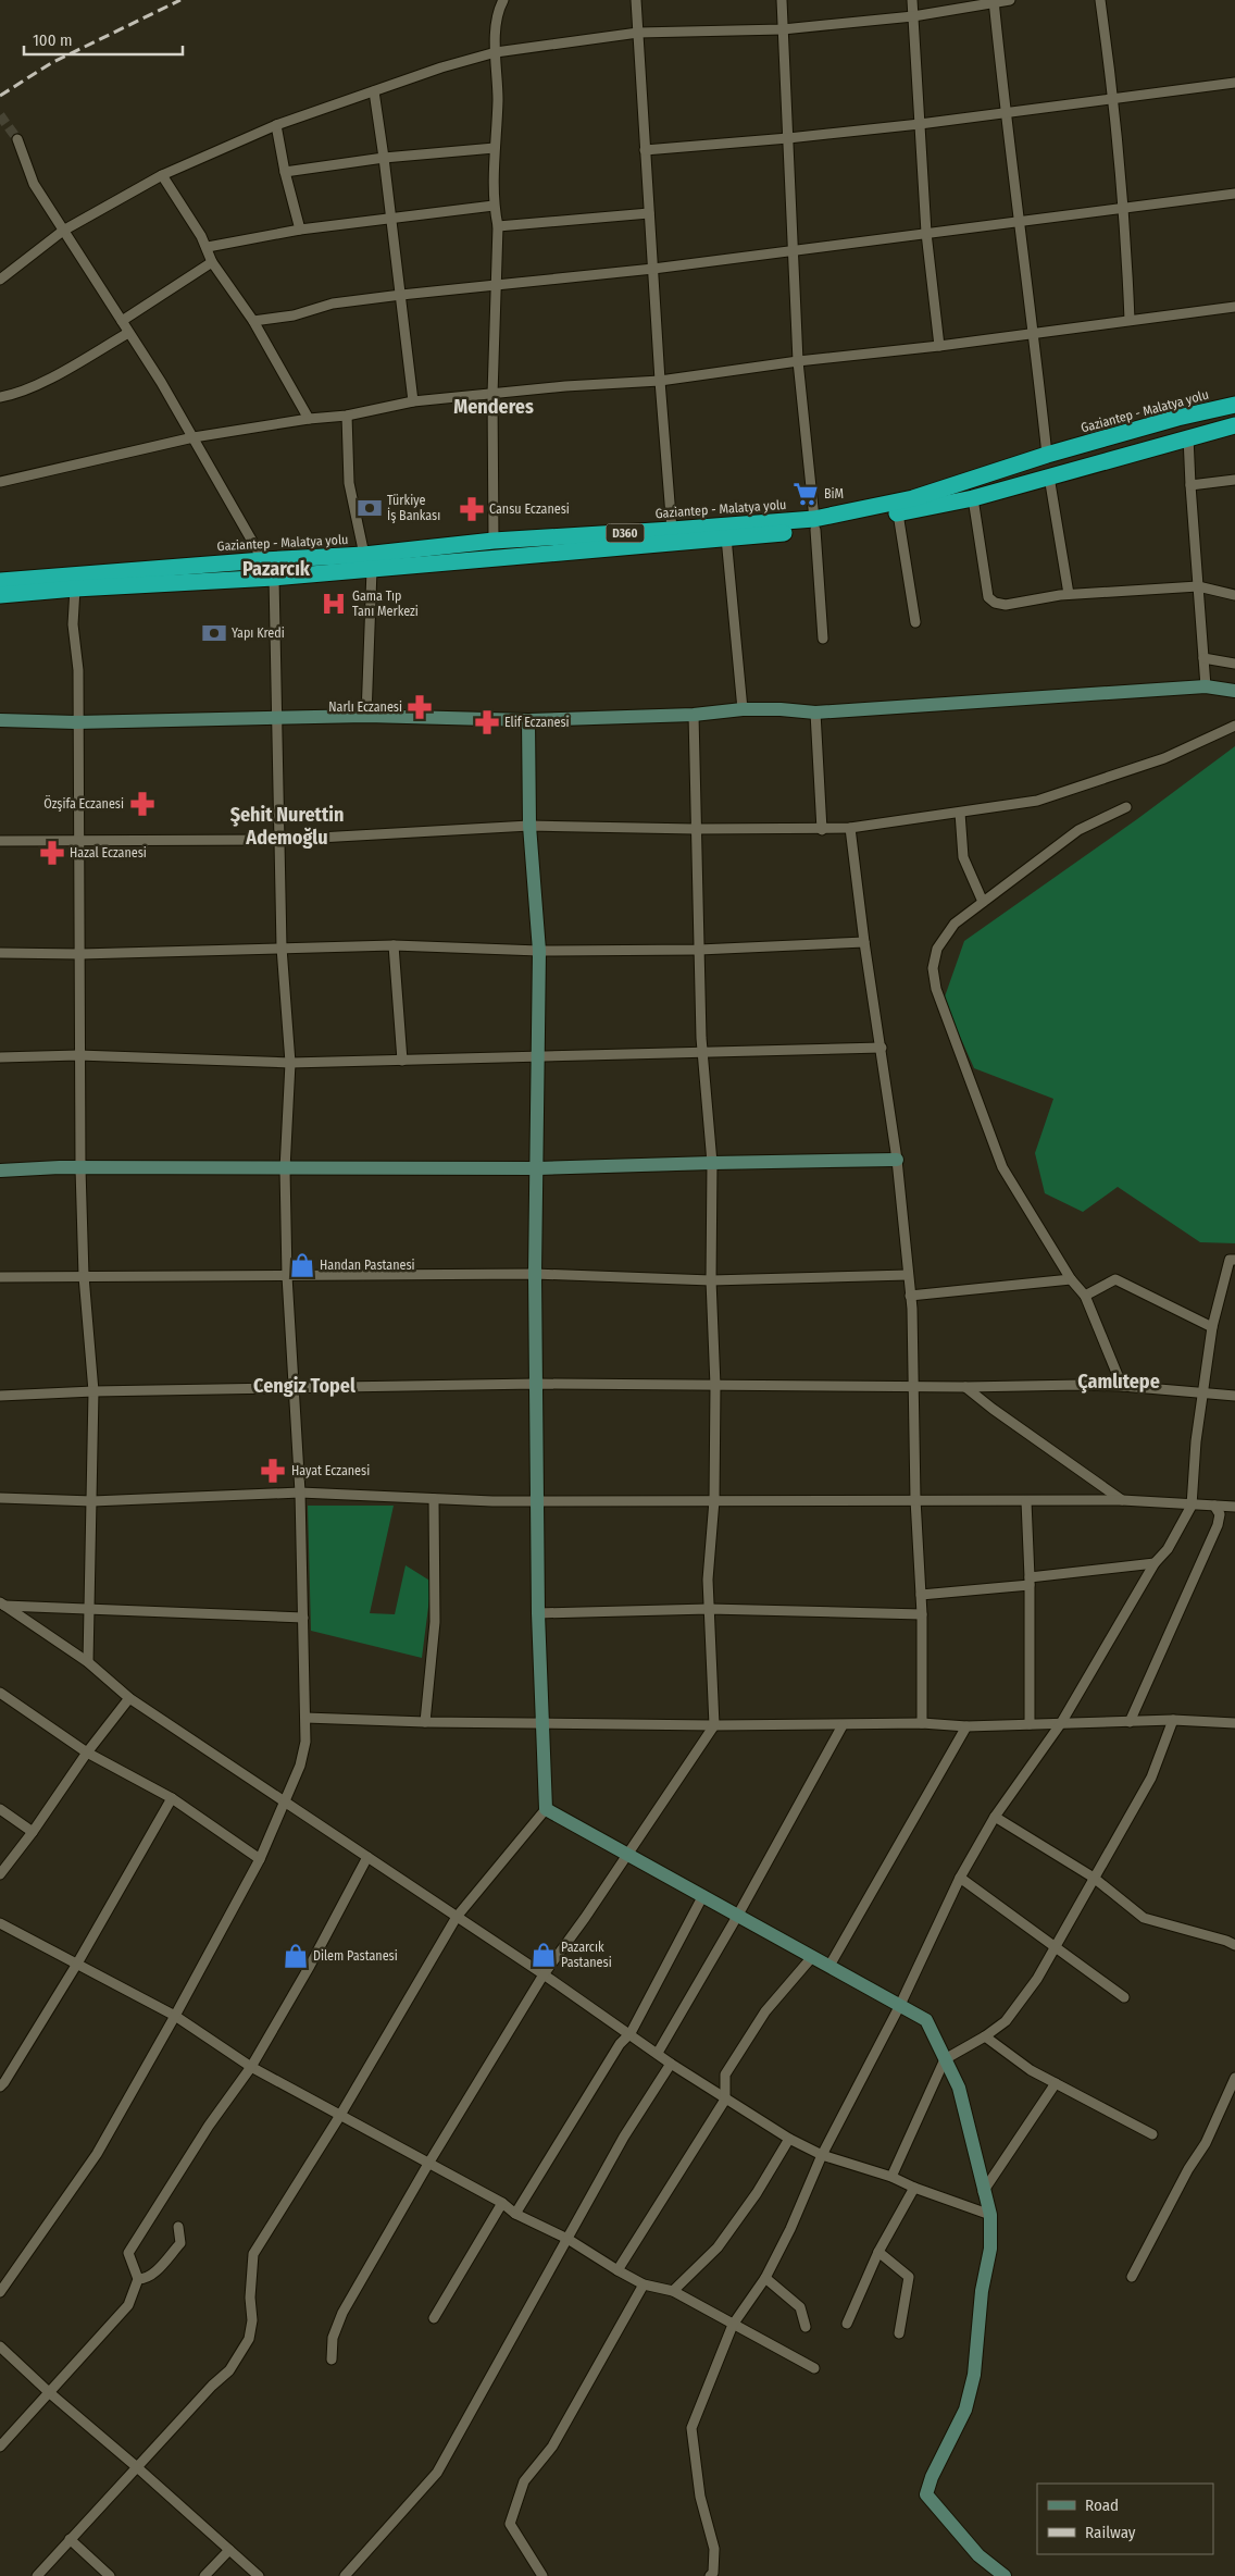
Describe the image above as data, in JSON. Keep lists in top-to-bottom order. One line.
{"streets":{"highway":["Gaziantep - Malatya yolu","D360"]},"districts":["Menderes","Pazarcık","Şehit Nurettin Ademoğlu","Çamlıtepe","Cengiz Topel"],"places":{"supermarket":["BiM"],"bank":["Türkiye İş Bankası","Yapı Kredi"],"pharmacy":["Cansu Eczanesi","Narlı Eczanesi","Elif Eczanesi","Özşifa Eczanesi","Hazal Eczanesi","Hayat Eczanesi"],"hospital":["Gama Tıp Tanı Merkezi"],"shop":["Handan Pastanesi","Pazarcık Pastanesi","Dilem Pastanesi"]},"legend":["Road","Railway"],"scale_bar":"100 m"}
